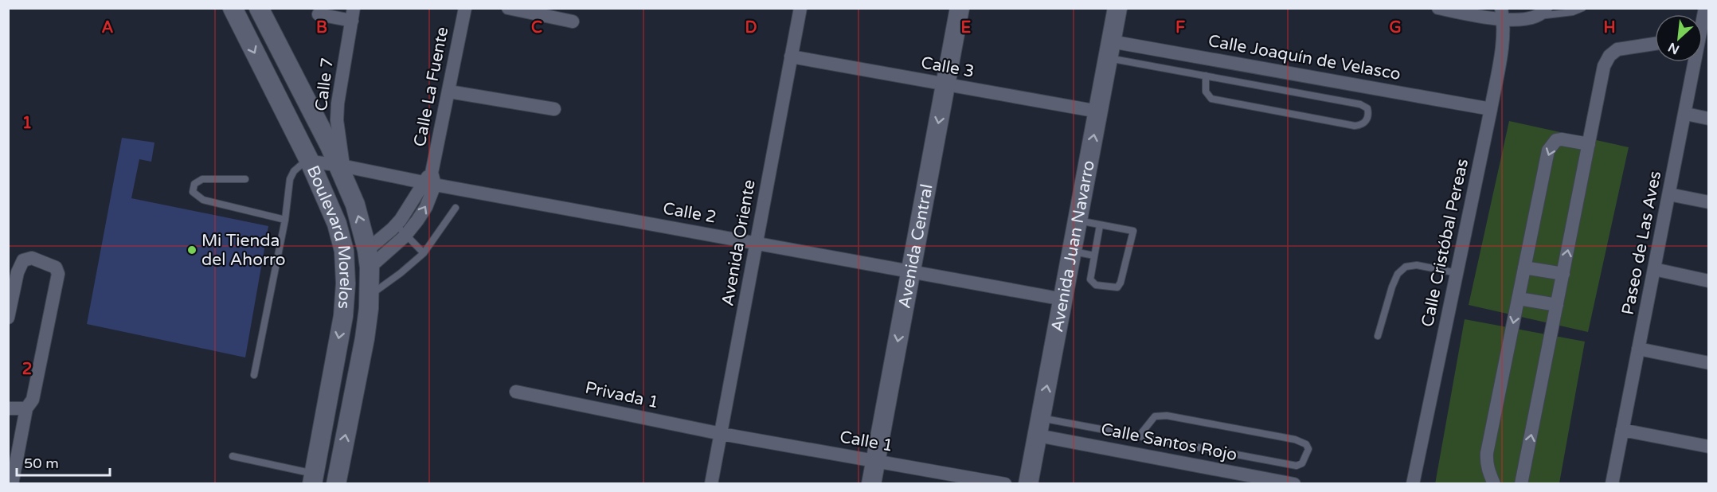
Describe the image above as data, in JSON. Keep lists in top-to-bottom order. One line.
{"streets":{"street":["Calle Joaquín de Velasco","Calle 3","Calle 7","Calle La Fuente","Calle 2","Boulevard Morelos","Avenida Oriente","Calle Cristóbal Pereas","Paseo de Las Aves","Avenida Central","Avenida Juan Navarro","Privada 1","Calle 1","Calle Santos Rojo"]},"crossings":[["Calle Joaquín de Velasco","Calle Cristóbal Pereas"],["Calle Joaquín de Velasco","Avenida Juan Navarro"],["Calle 3","Avenida Oriente"],["Calle 3","Avenida Central"],["Calle 3","Avenida Juan Navarro"],["Calle 7","Calle 2"],["Calle 7","Boulevard Morelos"],["Calle La Fuente","Calle 2"],["Calle La Fuente","Boulevard Morelos"],["Calle 2","Boulevard Morelos"],["Calle 2","Avenida Oriente"],["Calle 2","Avenida Central"],["Calle 2","Avenida Juan Navarro"],["Avenida Oriente","Privada 1"],["Avenida Oriente","Calle 1"],["Avenida Central","Calle 1"],["Avenida Juan Navarro","Calle Santos Rojo"],["Privada 1","Calle 1"]],"one_way":["Avenida Central","Avenida Juan Navarro"],"places":["Mi Tienda del Ahorro"],"scale_bar":"50 m","north":"bottom left","grid":{"columns":["A","B","C","D","E","F","G","H"],"rows":["1","2"]}}
